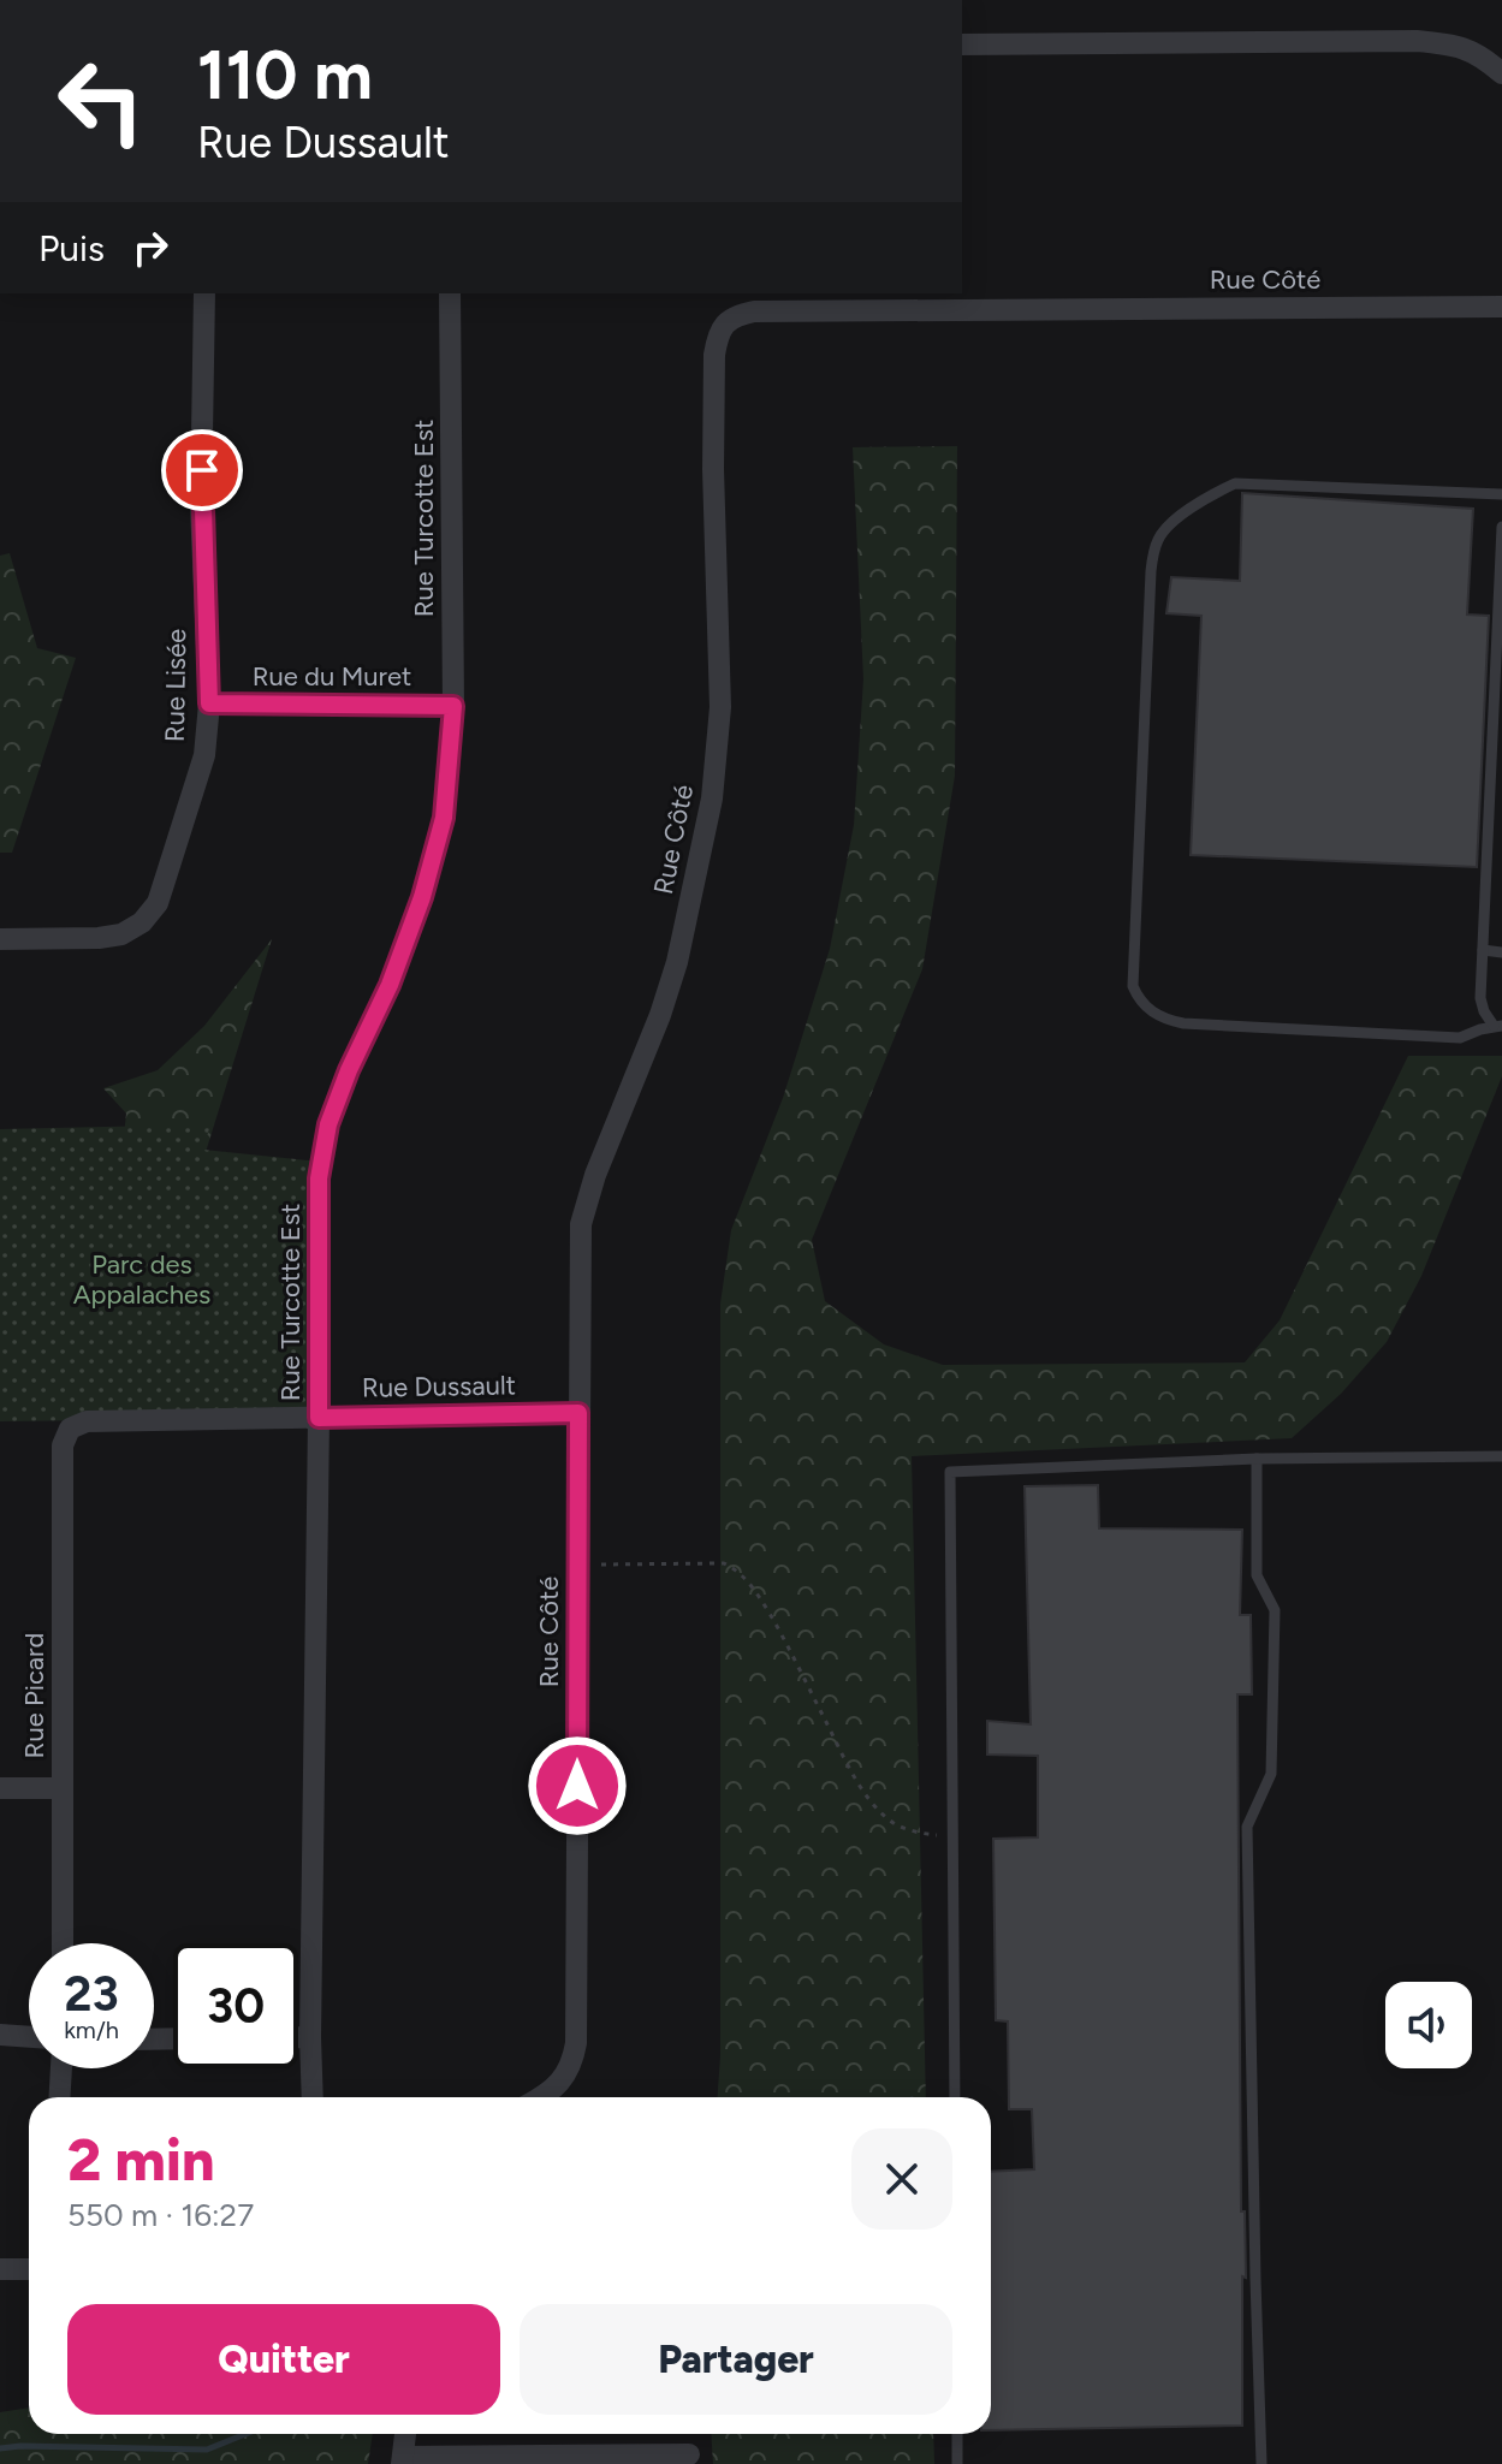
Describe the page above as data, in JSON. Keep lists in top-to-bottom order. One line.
{"streets":{"street":["Rue Côté","Rue Turcotte Est","Rue du Muret","Rue Lisée","Rue Dussault","Rue Picard"]},"crossings":[["Rue Côté","Rue Dussault"],["Rue Turcotte Est","Rue du Muret"],["Rue Turcotte Est","Rue Dussault"],["Rue du Muret","Rue Lisée"],["Rue Dussault","Rue Picard"]],"parks":["Parc des Appalaches"],"page":{"turn":["110 m","Rue Dussault"],"then":"Puis","speed":"23 km/h","limit":"30","heading":["2 min","550 m · 16:27"],"buttons":["Quitter","Partager"]}}
